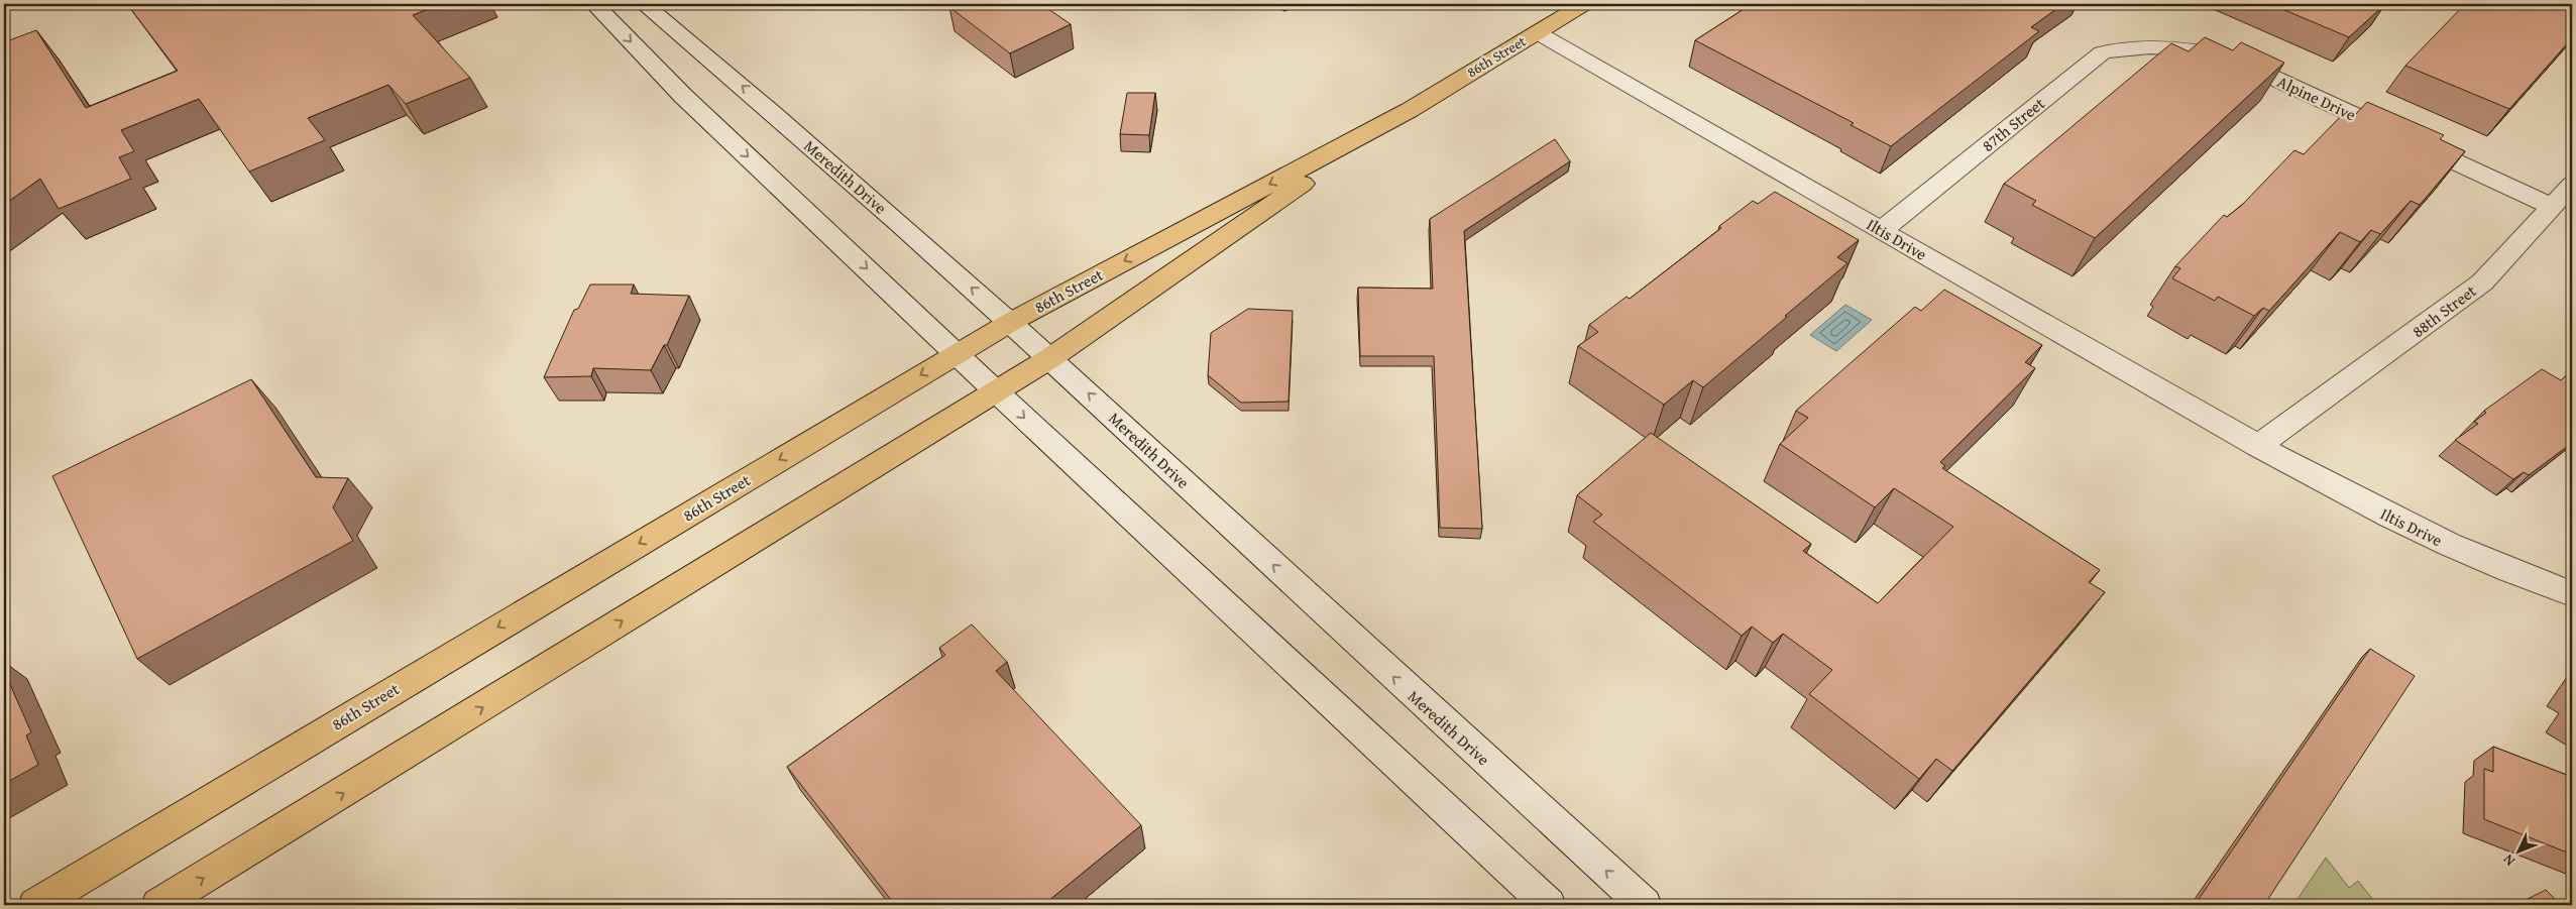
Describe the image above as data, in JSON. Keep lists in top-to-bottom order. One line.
{"streets":{"main road":["86th Street","Alpine Drive","87th Street","Meredith Drive","Iltis Drive","88th Street"]},"crossings":[["86th Street","Meredith Drive"],["86th Street","Iltis Drive"],["Alpine Drive","87th Street"],["Alpine Drive","88th Street"],["87th Street","Iltis Drive"],["Iltis Drive","88th Street"]],"north":"bottom left"}
